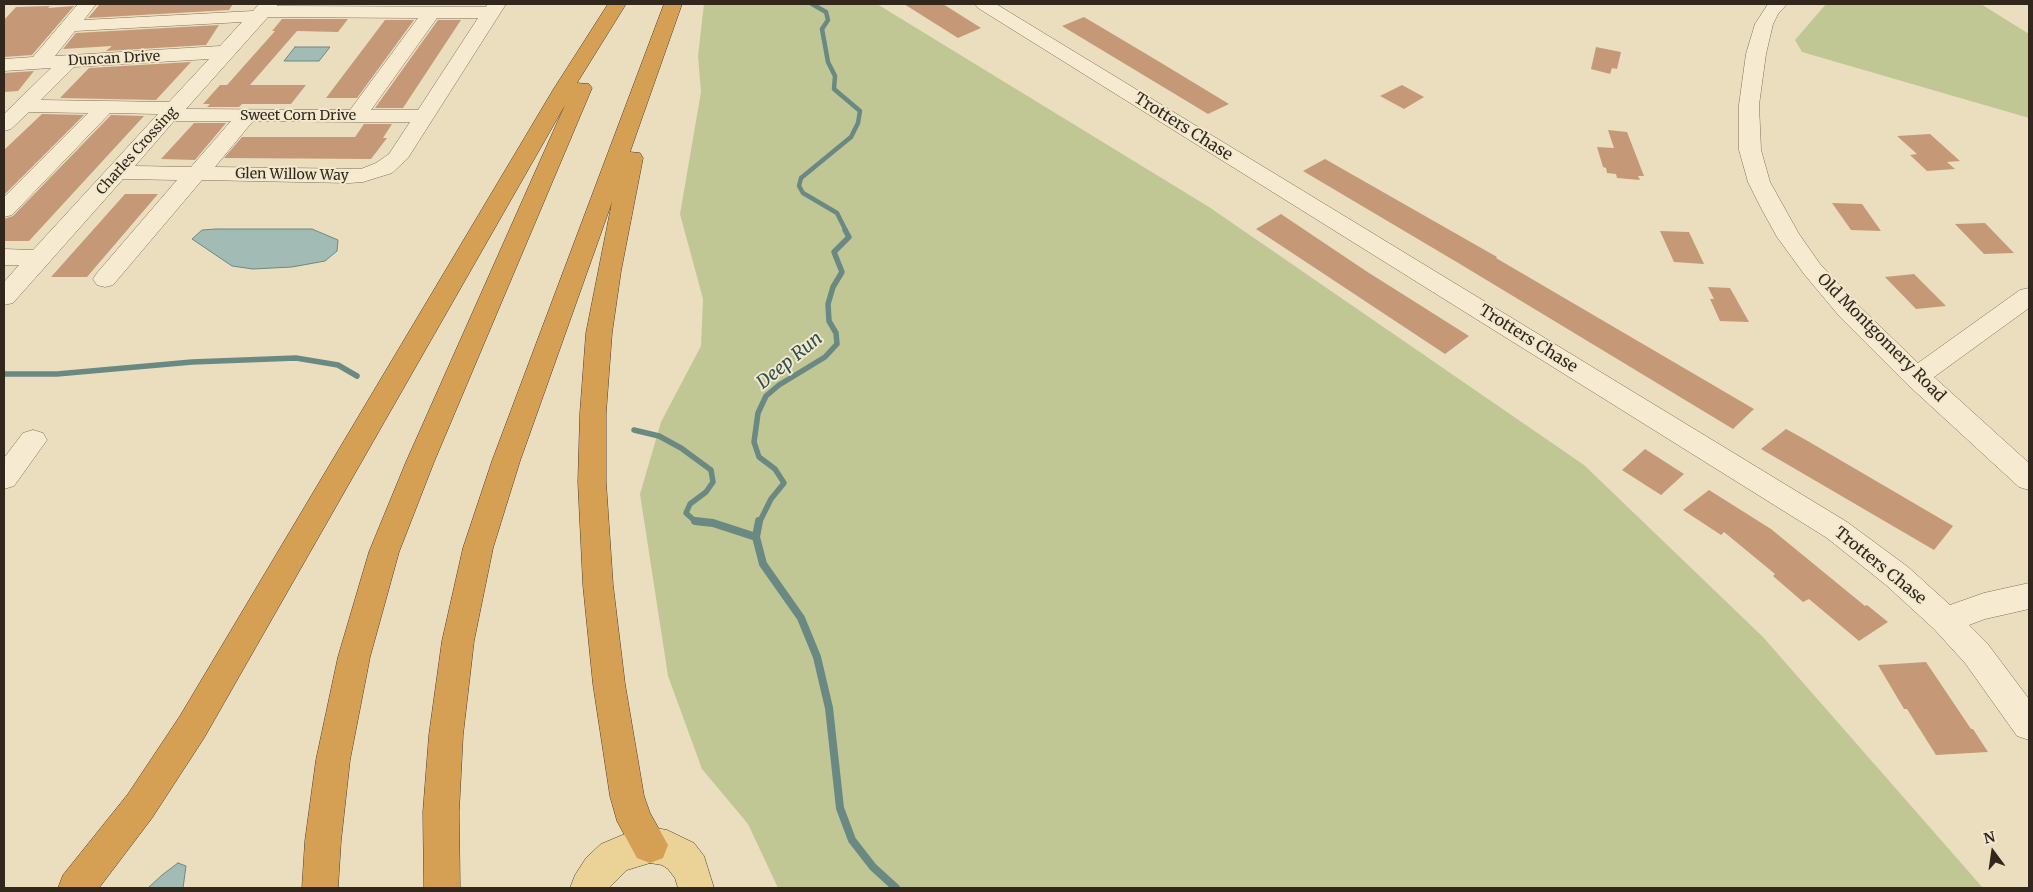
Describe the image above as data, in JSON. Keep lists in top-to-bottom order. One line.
{"streets":{"street":["Duncan Drive","Sweet Corn Drive","Trotters Chase","Charles Crossing","Glen Willow Way","Old Montgomery Road"]},"crossings":[["Duncan Drive","Charles Crossing"],["Sweet Corn Drive","Charles Crossing"],["Sweet Corn Drive","Glen Willow Way"],["Charles Crossing","Glen Willow Way"]],"water":["Deep Run"],"north":"top"}
